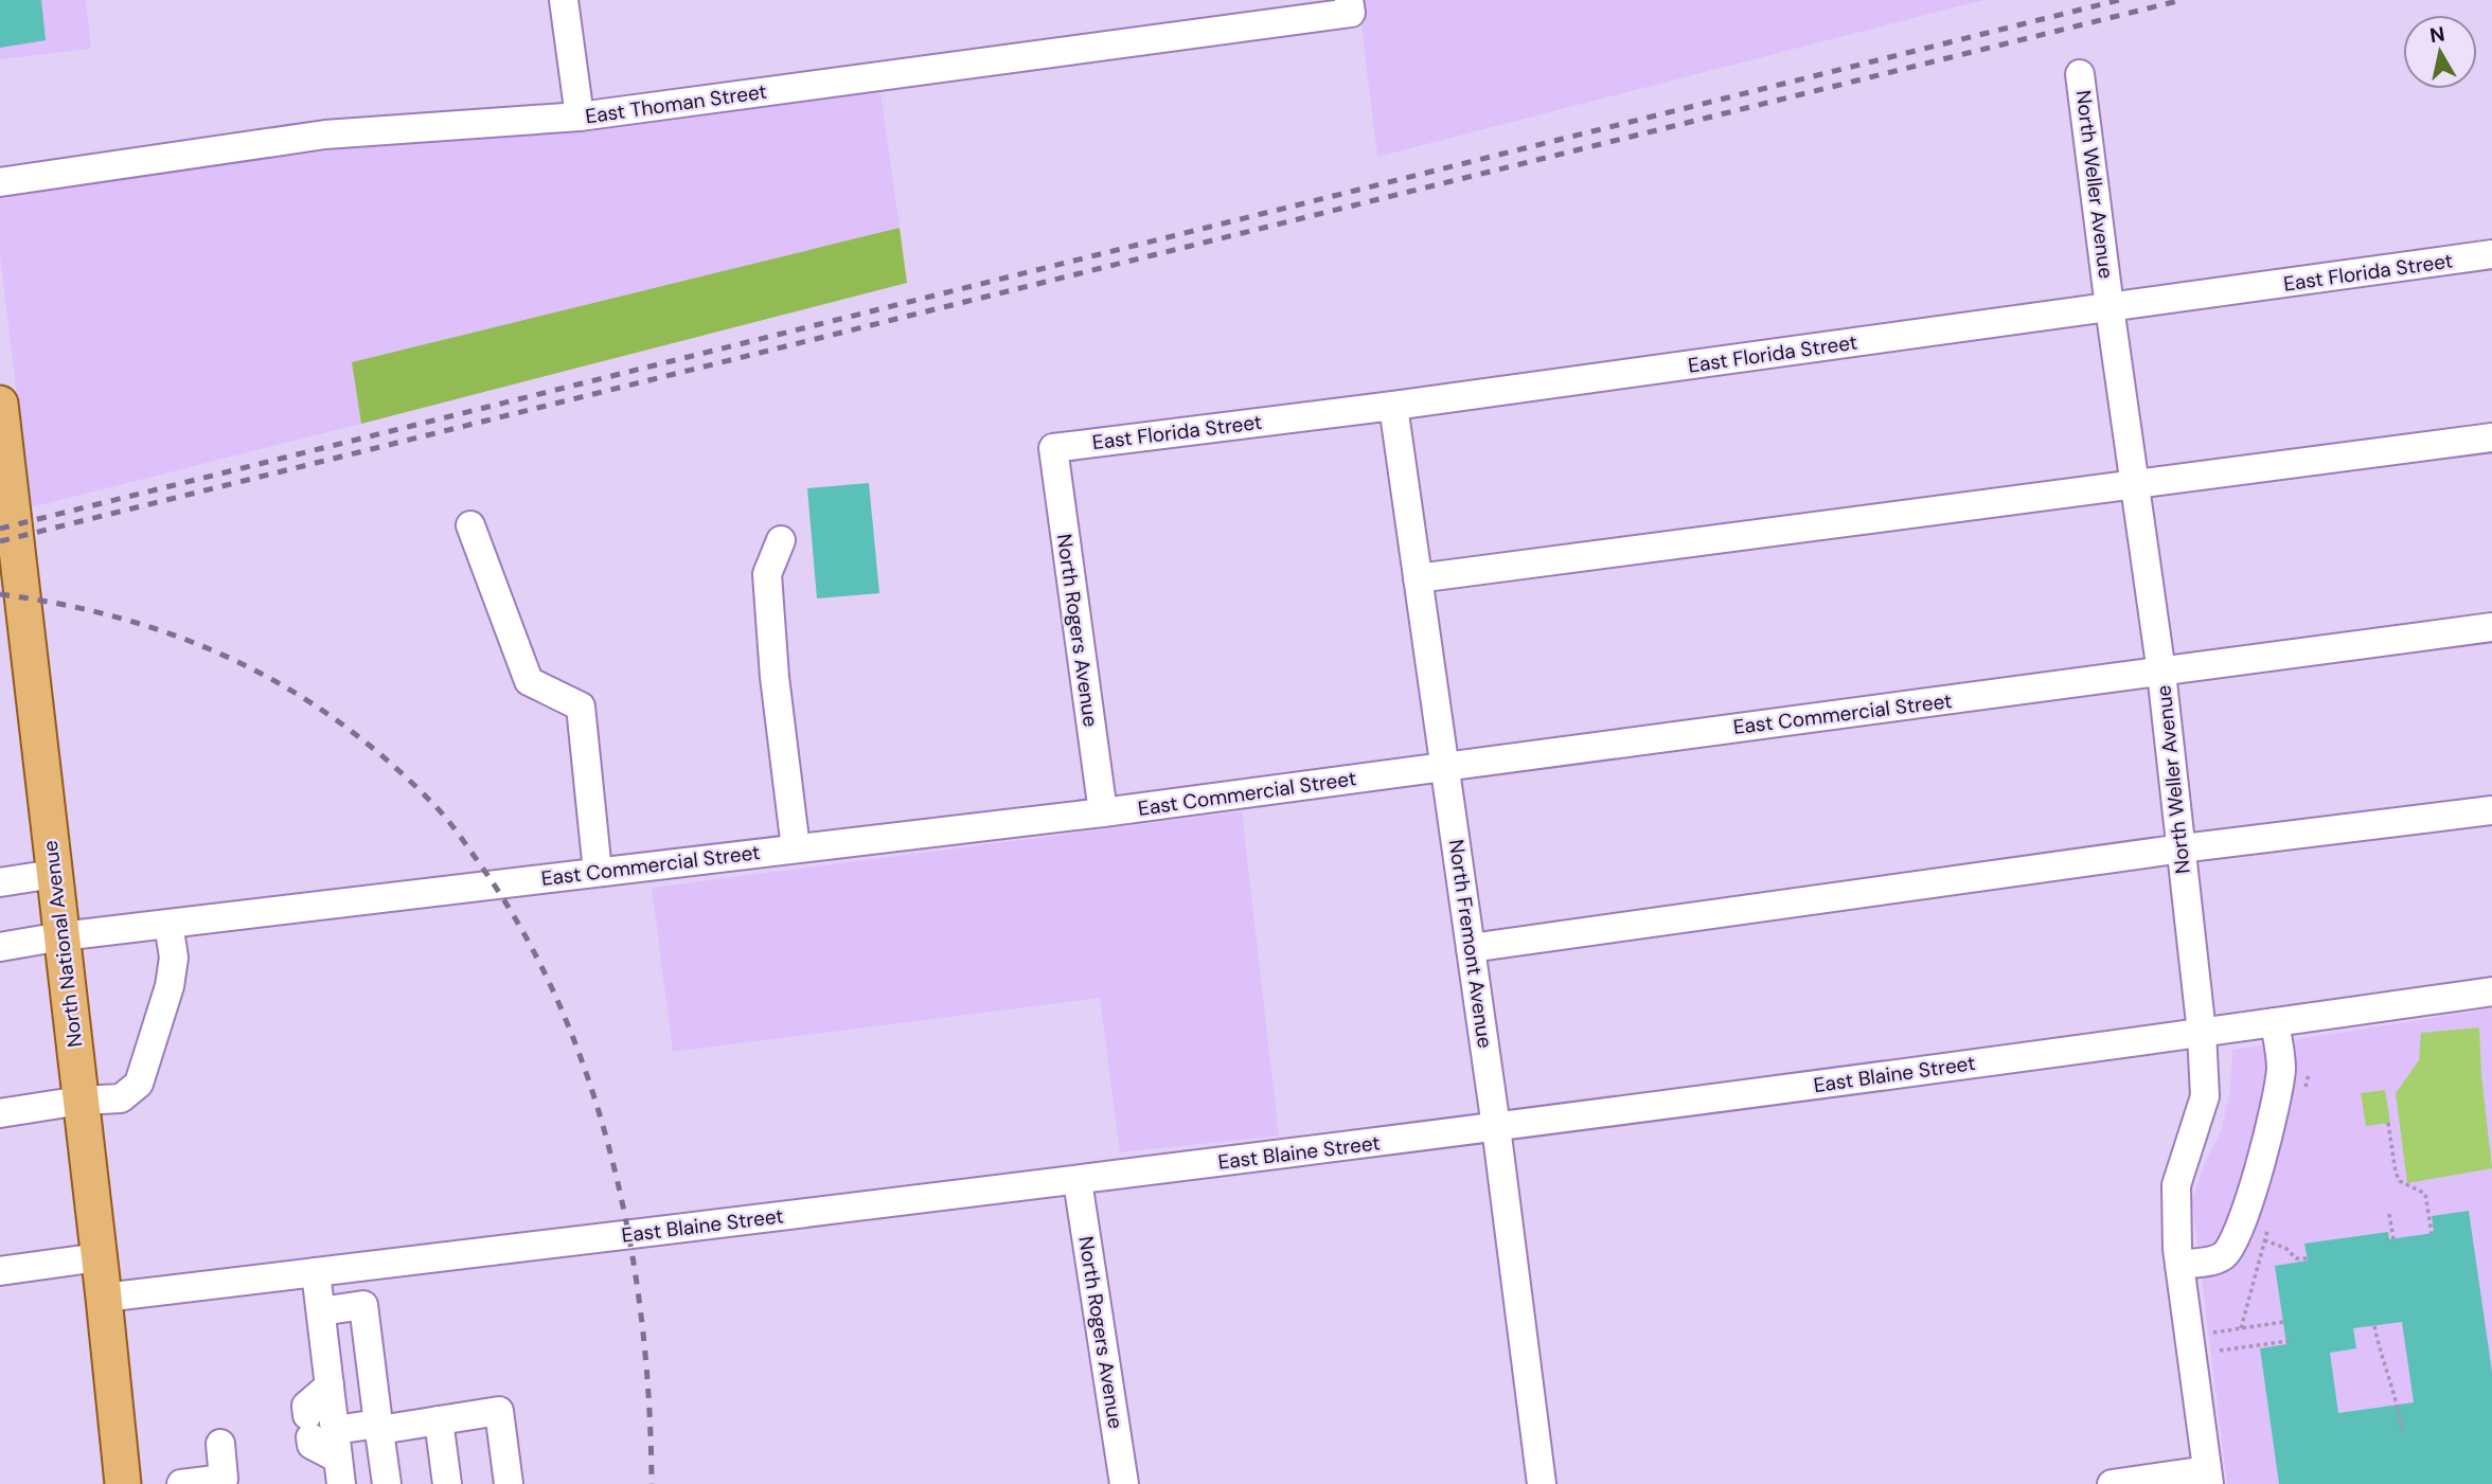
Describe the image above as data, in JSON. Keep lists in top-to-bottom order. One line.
{"streets":{"main road":["North National Avenue"],"street":["East Thoman Street","North Weller Avenue","East Florida Street","North Rogers Avenue","East Commercial Street","North Fremont Avenue","East Blaine Street"]},"crossings":[["North Weller Avenue","East Florida Street"],["North Weller Avenue","East Commercial Street"],["North Weller Avenue","East Blaine Street"],["East Florida Street","North Rogers Avenue"],["East Florida Street","North Fremont Avenue"],["North Rogers Avenue","East Commercial Street"],["North Rogers Avenue","East Blaine Street"],["East Commercial Street","North National Avenue"],["East Commercial Street","North Fremont Avenue"],["North National Avenue","East Blaine Street"],["North Fremont Avenue","East Blaine Street"]],"north":"top"}
